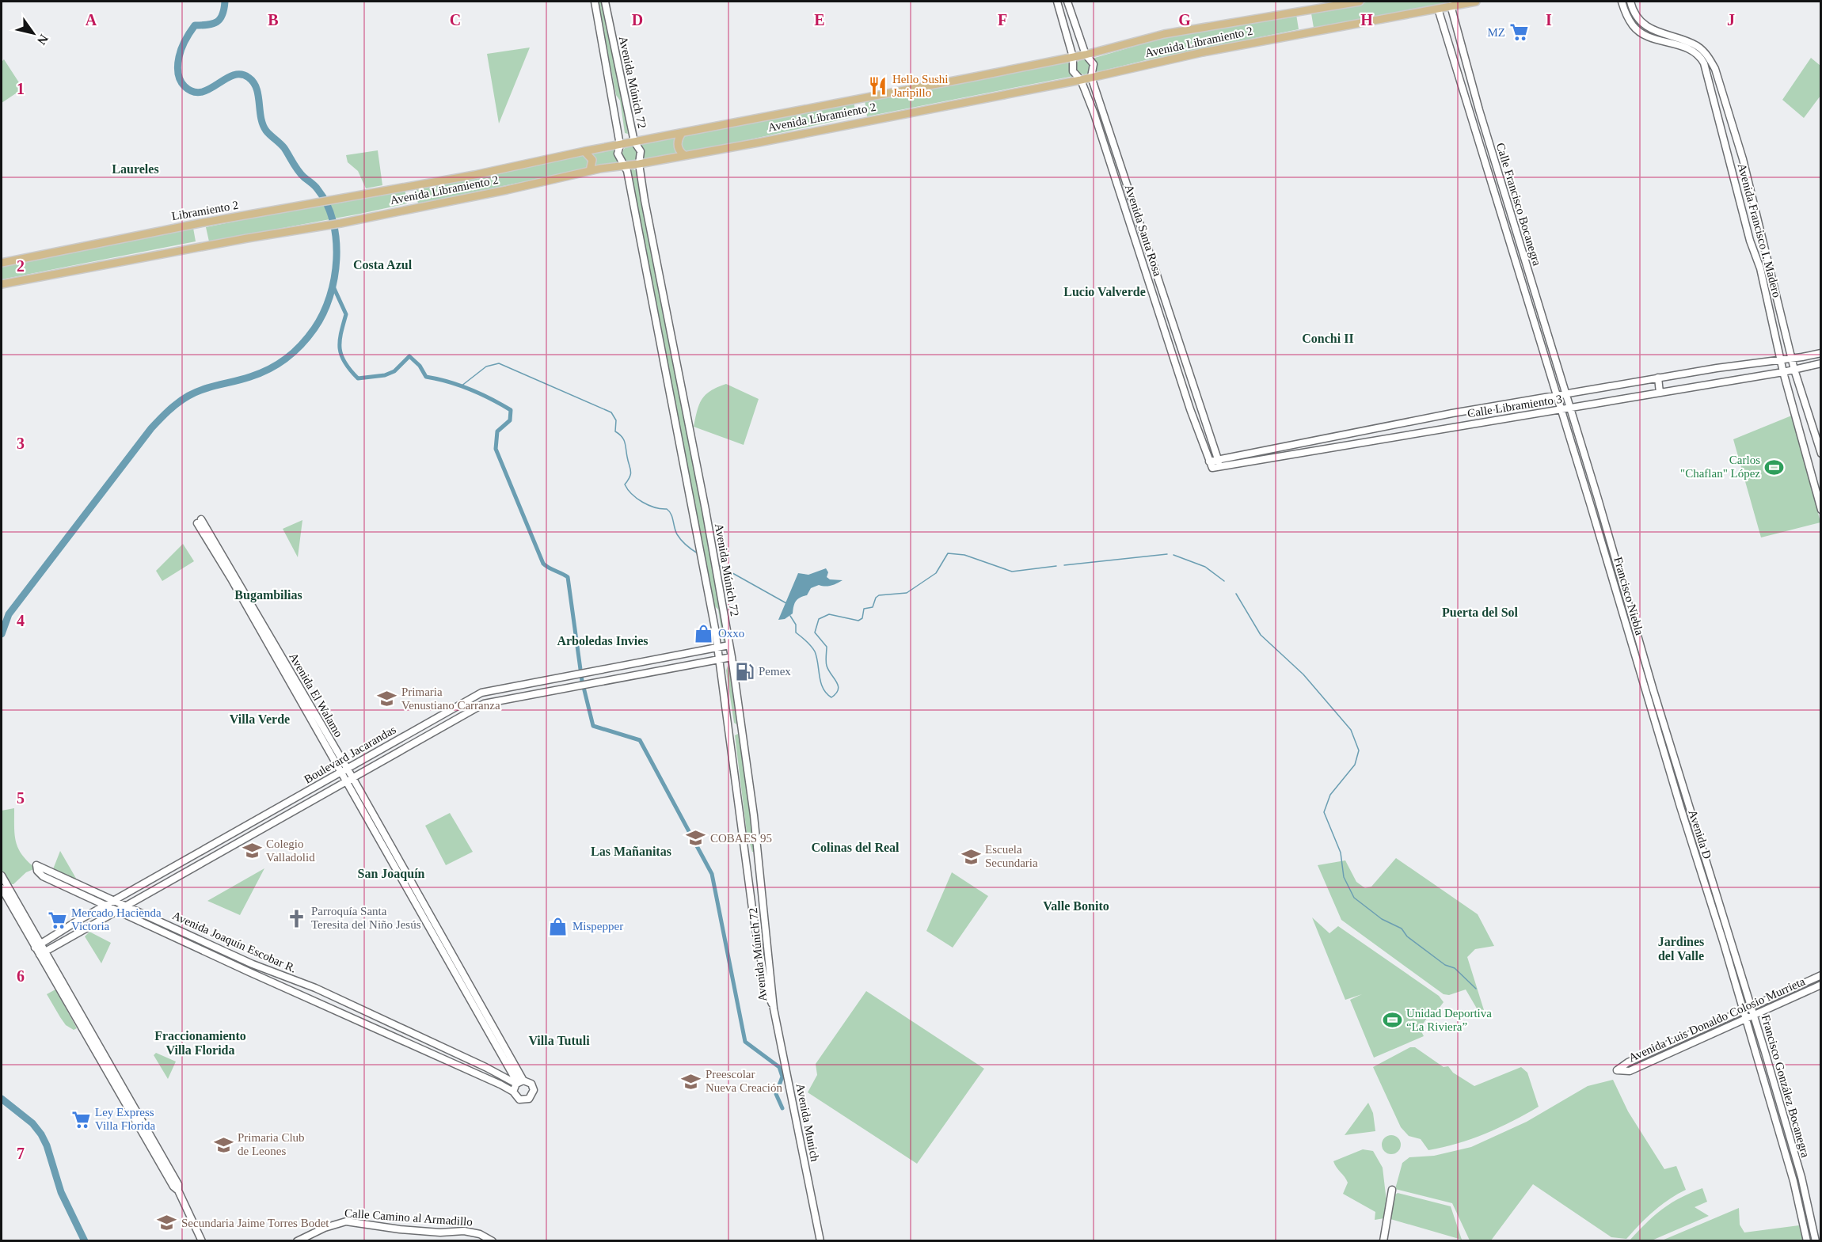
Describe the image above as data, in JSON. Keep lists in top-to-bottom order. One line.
{"streets":{"main road":["Avenida Libramiento 2","Libramiento 2"],"street":["Avenida Múnich 72","Calle Francisco Bocanegra","Avenida Santa Rosa","Avenida Francisco I. Madero","Calle Libramiento 3","Francisco Niebla","Avenida El Walamo","Boulevard Jacarandas","Avenida D","Avenida Joaquín Escobar R.","Avenida Luis Donaldo Colosio Murrieta","Francisco González Bocanegra","Avenida Munich","Calle Camino al Armadillo"]},"crossings":[["Avenida Libramiento 2","Avenida Múnich 72"],["Avenida Libramiento 2","Calle Francisco Bocanegra"],["Avenida Libramiento 2","Libramiento 2"],["Avenida Libramiento 2","Avenida Santa Rosa"],["Avenida Múnich 72","Boulevard Jacarandas"],["Avenida Múnich 72","Avenida Munich"],["Calle Francisco Bocanegra","Calle Libramiento 3"],["Calle Francisco Bocanegra","Francisco Niebla"],["Avenida Santa Rosa","Calle Libramiento 3"],["Avenida Francisco I. Madero","Calle Libramiento 3"],["Calle Libramiento 3","Francisco Niebla"],["Francisco Niebla","Avenida D"],["Avenida El Walamo","Boulevard Jacarandas"],["Avenida El Walamo","Avenida Joaquín Escobar R."],["Boulevard Jacarandas","Avenida Joaquín Escobar R."],["Avenida D","Francisco González Bocanegra"],["Avenida Luis Donaldo Colosio Murrieta","Francisco González Bocanegra"]],"districts":["Laureles","Costa Azul","Lucio Valverde","Conchi II","Bugambilias","Puerta del Sol","Arboledas Invies","Villa Verde","Colinas del Real","Las Mañanitas","San Joaquín","Valle Bonito","Jardines del Valle","Fraccionamiento Villa Florida","Villa Tutuli"],"places":{"supermarket":["MZ","Mercado Hacienda Victoria","Ley Express Villa Florida"],"restaurant":["Hello Sushi Jaripillo"],"sports":["Carlos \"Chaflan\" López","Unidad Deportiva “La Riviera”"],"shop":["Oxxo","Mispepper"],"fuel station":["Pemex"],"school or university":["Primaria Venustiano Carranza","COBAES 95","Colegio Valladolid","Escuela Secundaria","Preescolar Nueva Creación","Primaria Club de Leones","Secundaria Jaime Torres Bodet"],"church":["Parroquía Santa Teresita del Niño Jesús"]},"north":"bottom right","grid":{"columns":["A","B","C","D","E","F","G","H","I","J"],"rows":["1","2","3","4","5","6","7"]}}
